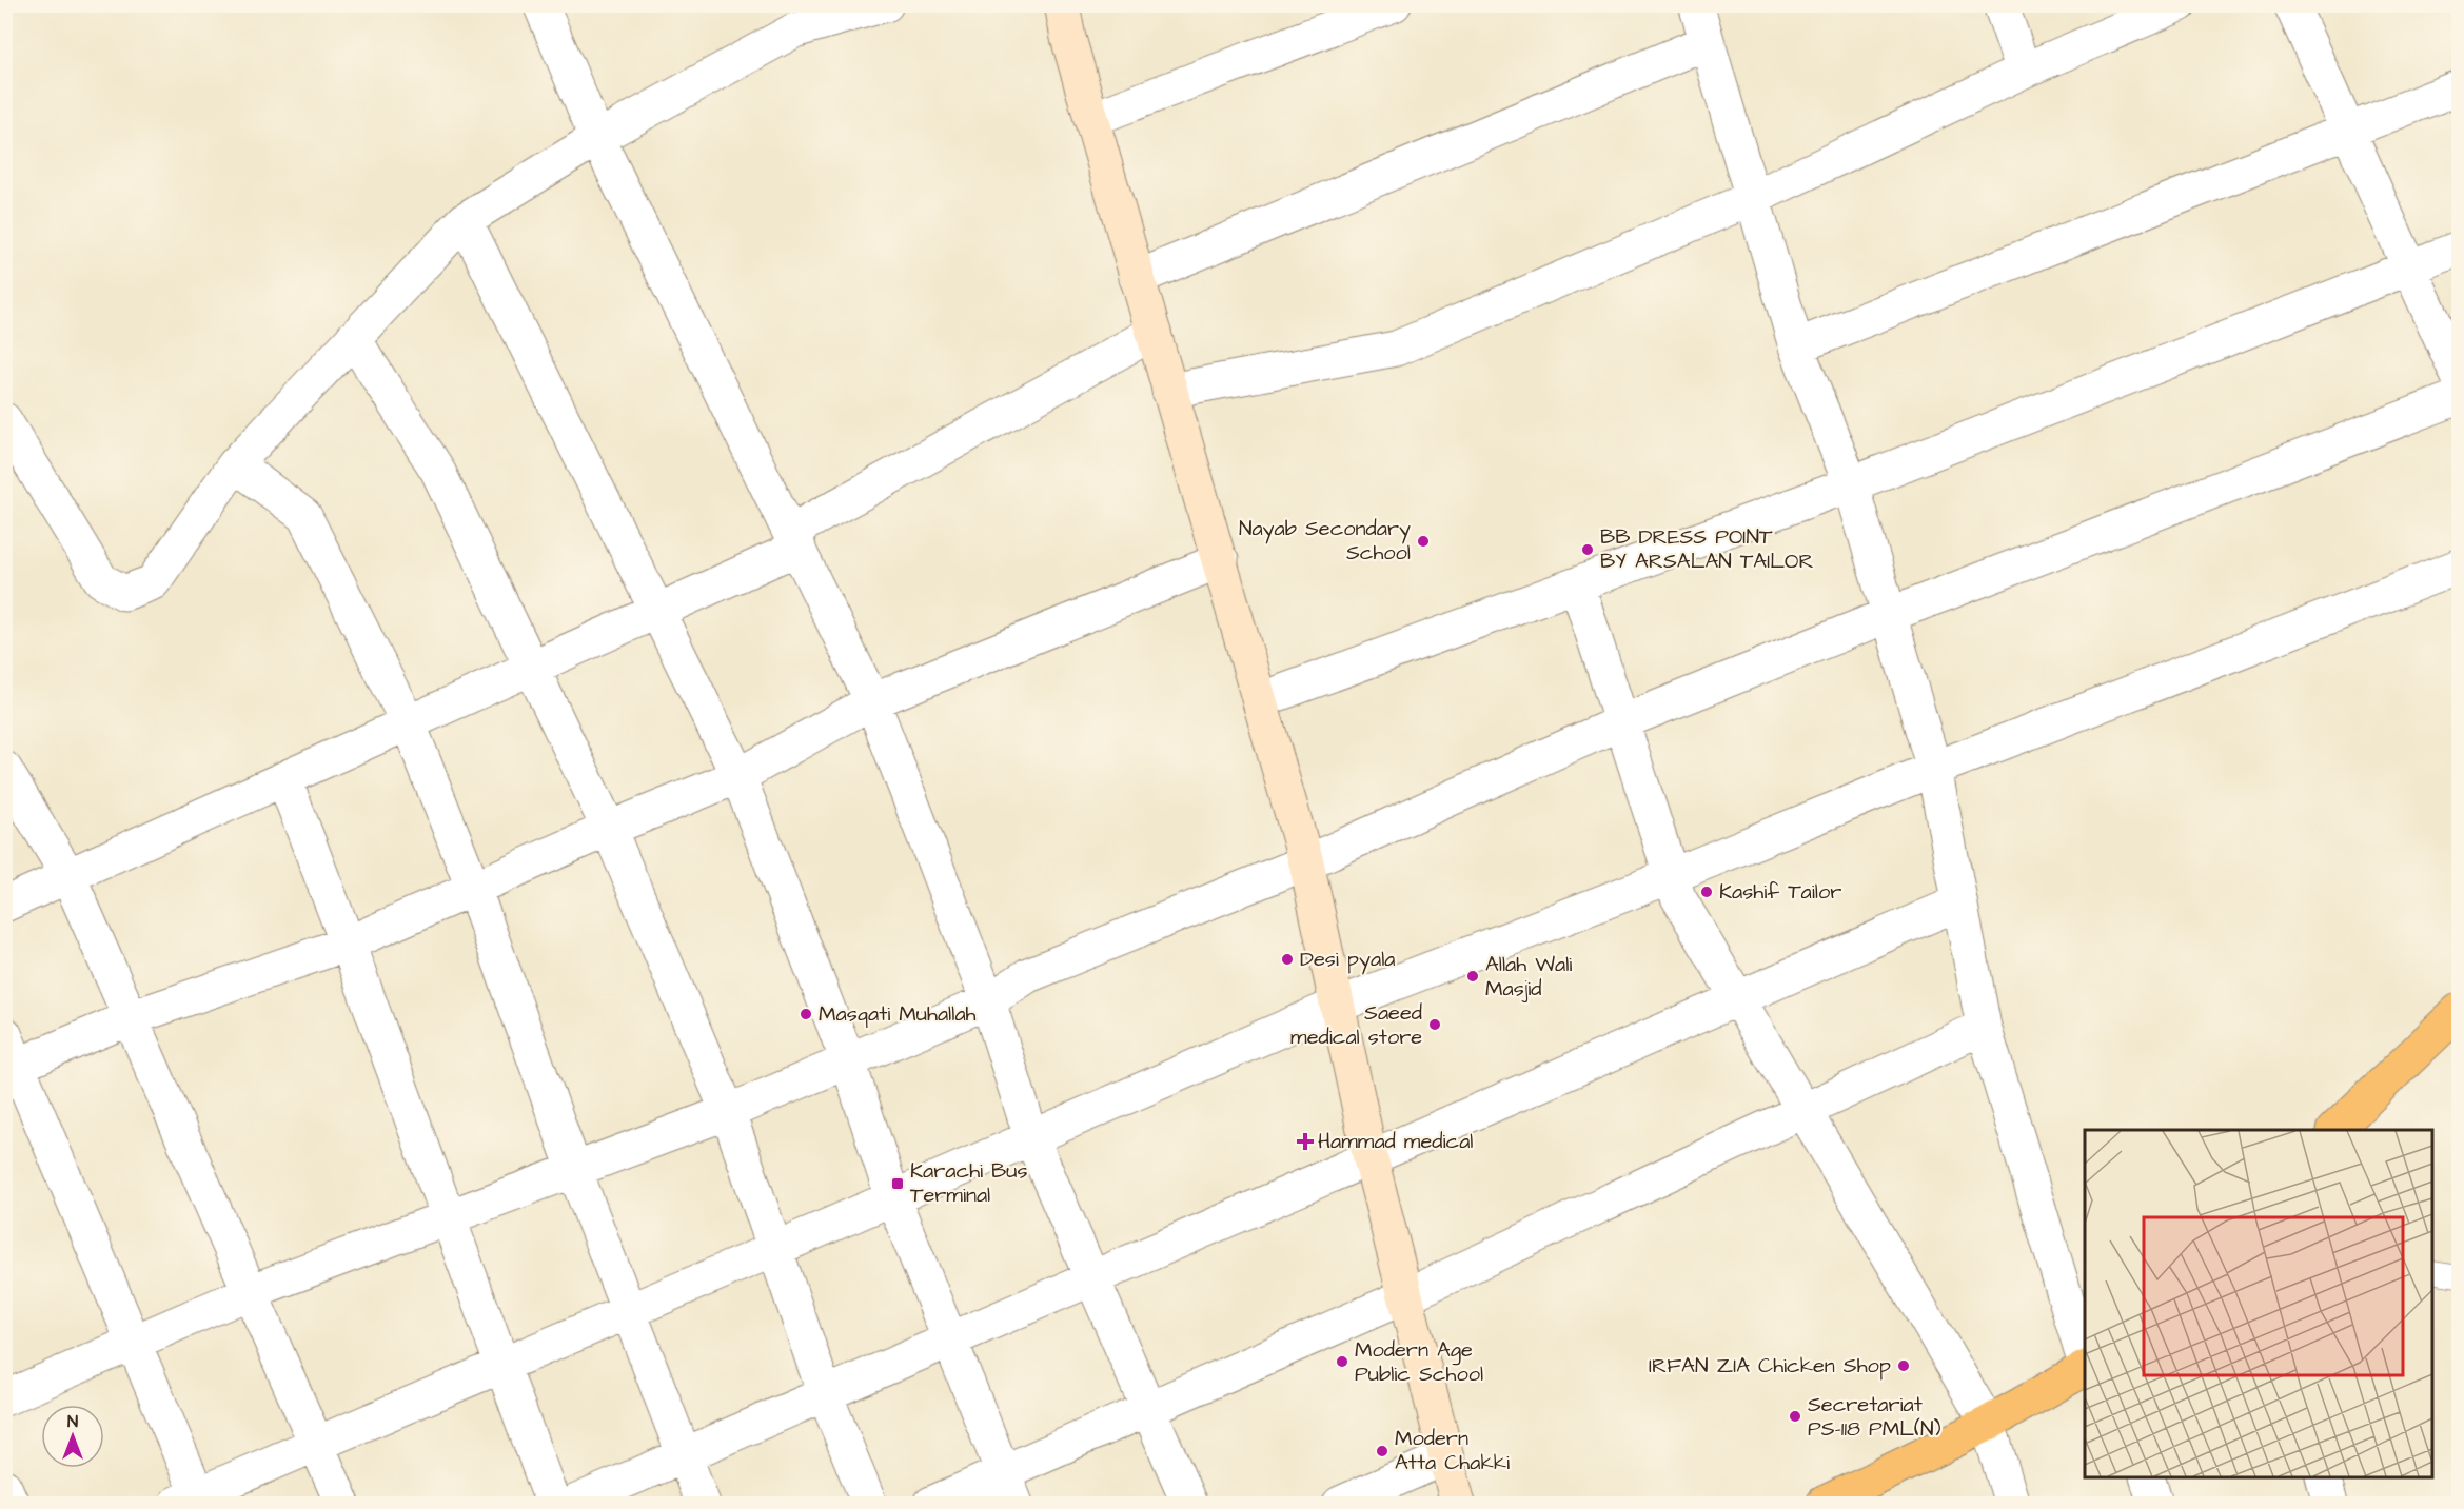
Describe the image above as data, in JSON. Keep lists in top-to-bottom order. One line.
{"places":{"other":["Nayab Secondary School","BB DRESS POINT BY ARSALAN TAILOR","Kashif Tailor","Desi pyala","Allah Wali Masjid","Masqati Muhallah","Saeed medical store","Modern Age Public School","IRFAN ZIA Chicken Shop","Secretariat PS-118 PML(N)","Modern Atta Chakki"],"health":["Hammad medical"],"transit":["Karachi Bus Terminal"]},"north":"top"}
